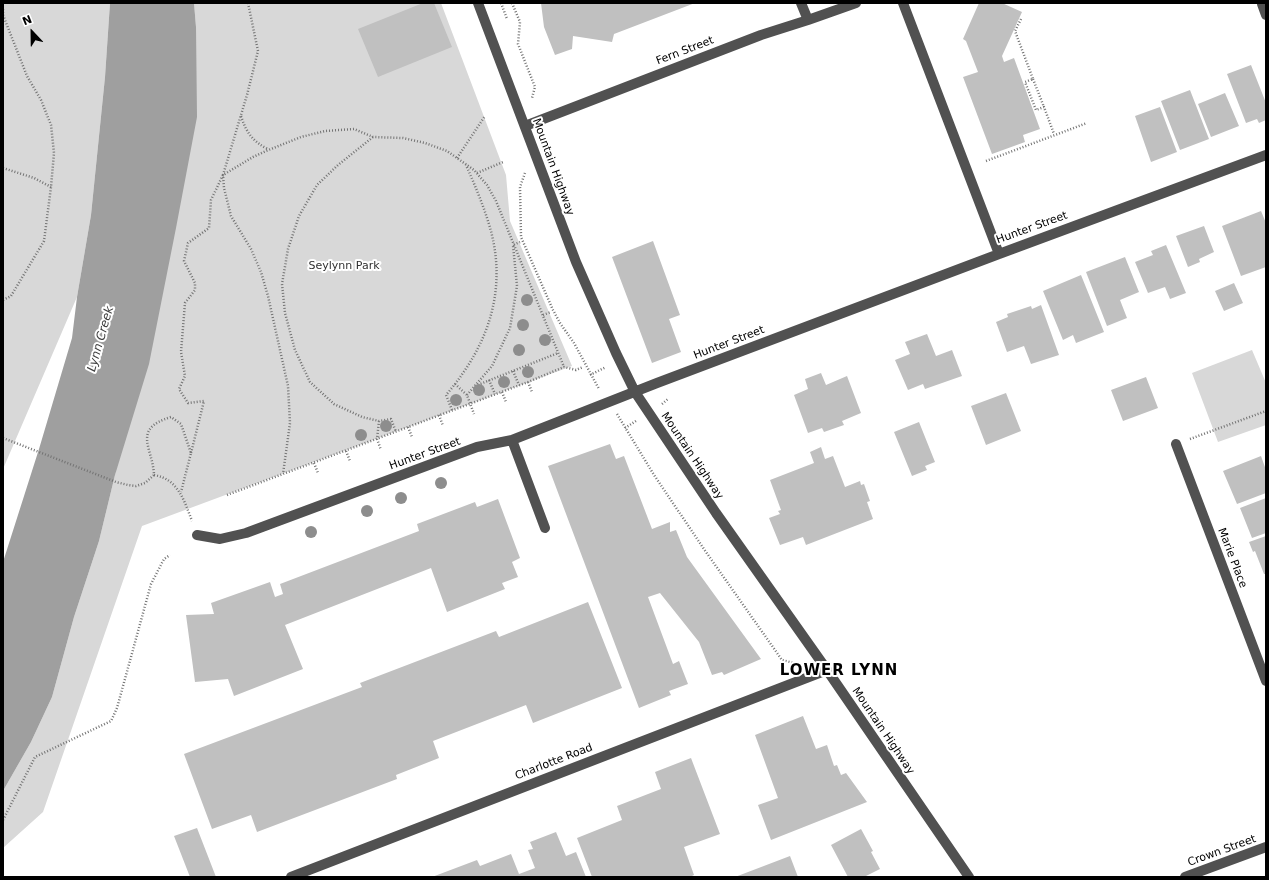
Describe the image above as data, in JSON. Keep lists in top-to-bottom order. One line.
{"streets":{"street":["Fern Street","Mountain Highway","Hunter Street","Marie Place","Charlotte Road","Crown Street"]},"crossings":[["Fern Street","Mountain Highway"],["Mountain Highway","Hunter Street"],["Mountain Highway","Charlotte Road"]],"districts":["LOWER LYNN"],"water":["Lynn Creek"],"parks":["Seylynn Park"],"north":"top"}
